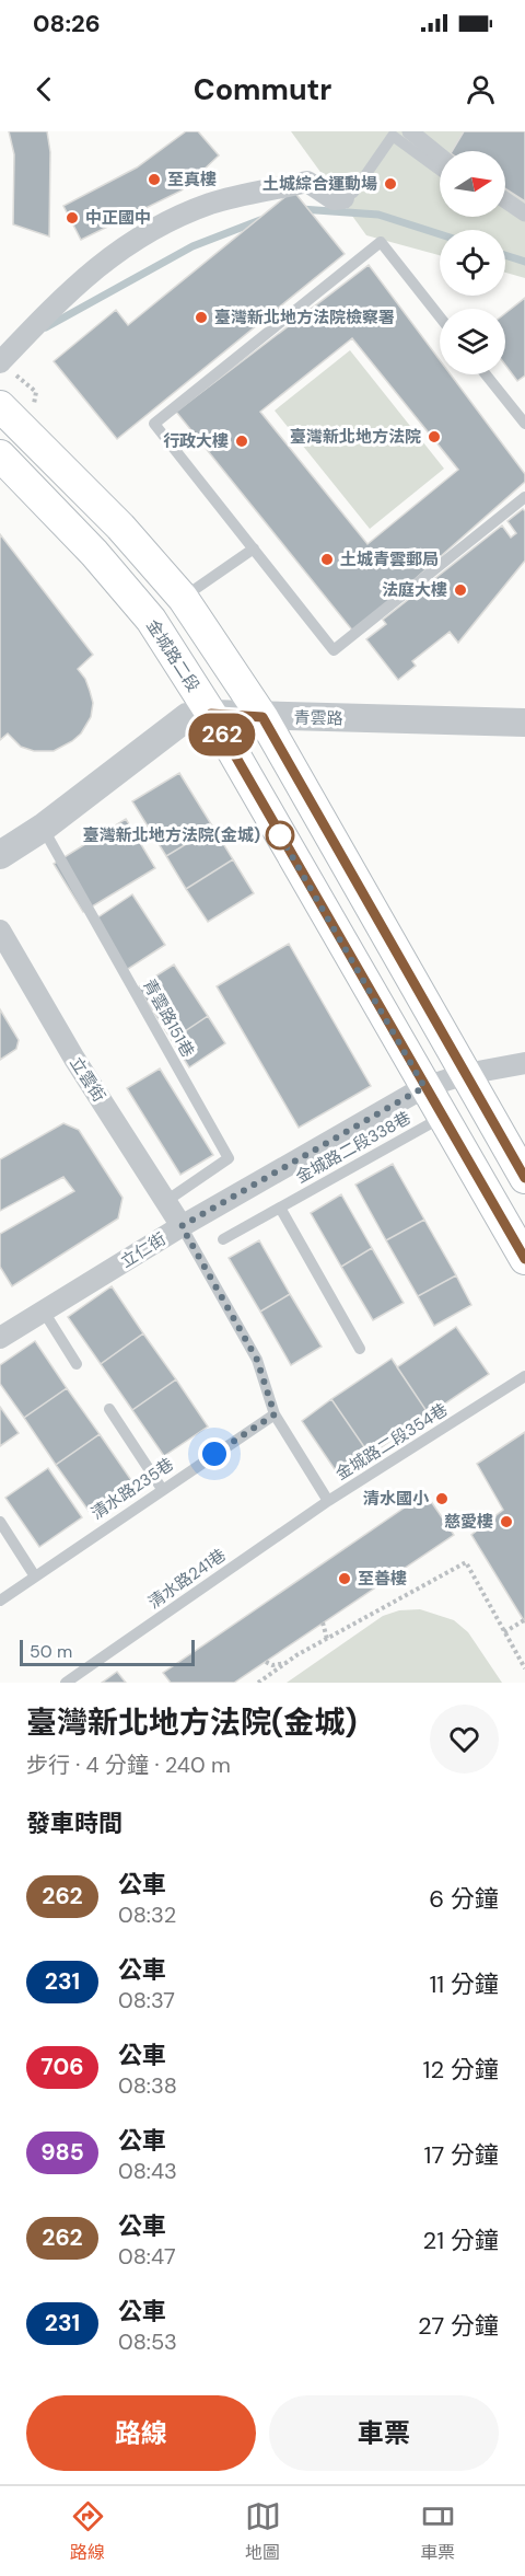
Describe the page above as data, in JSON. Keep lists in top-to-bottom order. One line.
{"streets":{"main road":["金城路二段"],"street":["青雲路","立雲街","立仁街"],"lane":["青雲路151巷","金城路二段338巷","金城路二段354巷","清水路235巷","清水路241巷"]},"crossings":[["金城路二段","青雲路"],["金城路二段","金城路二段338巷"],["金城路二段","立仁街"],["青雲路","青雲路151巷"],["青雲路151巷","立雲街"],["立雲街","立仁街"],["金城路二段354巷","清水路235巷"],["金城路二段354巷","清水路241巷"]],"places":["至真樓","土城綜合運動場","中正國中","臺灣新北地方法院檢察署","臺灣新北地方法院","行政大樓","土城青雲郵局","法庭大樓","臺灣新北地方法院(金城)","清水國小","慈愛樓","至善樓"],"lines":["bus line 262"],"scale_bar":"50 m","north":"right","page":{"status":"08:26","header":"Commutr","on_map":"262","scale":"50 m","heading":[["臺灣新北地方法院(金城)","步行 · 4 分鐘 · 240 m"],"發車時間"],"list":[{"mark":"262","name":"公車","note":"08:32","value":"6 分鐘"},{"mark":"231","name":"公車","note":"08:37","value":"11 分鐘"},{"mark":"706","name":"公車","note":"08:38","value":"12 分鐘"},{"mark":"985","name":"公車","note":"08:43","value":"17 分鐘"},{"mark":"262","name":"公車","note":"08:47","value":"21 分鐘"},{"mark":"231","name":"公車","note":"08:53","value":"27 分鐘"}],"buttons":["路線","車票"],"tabs":["路線","地圖","車票"]}}
